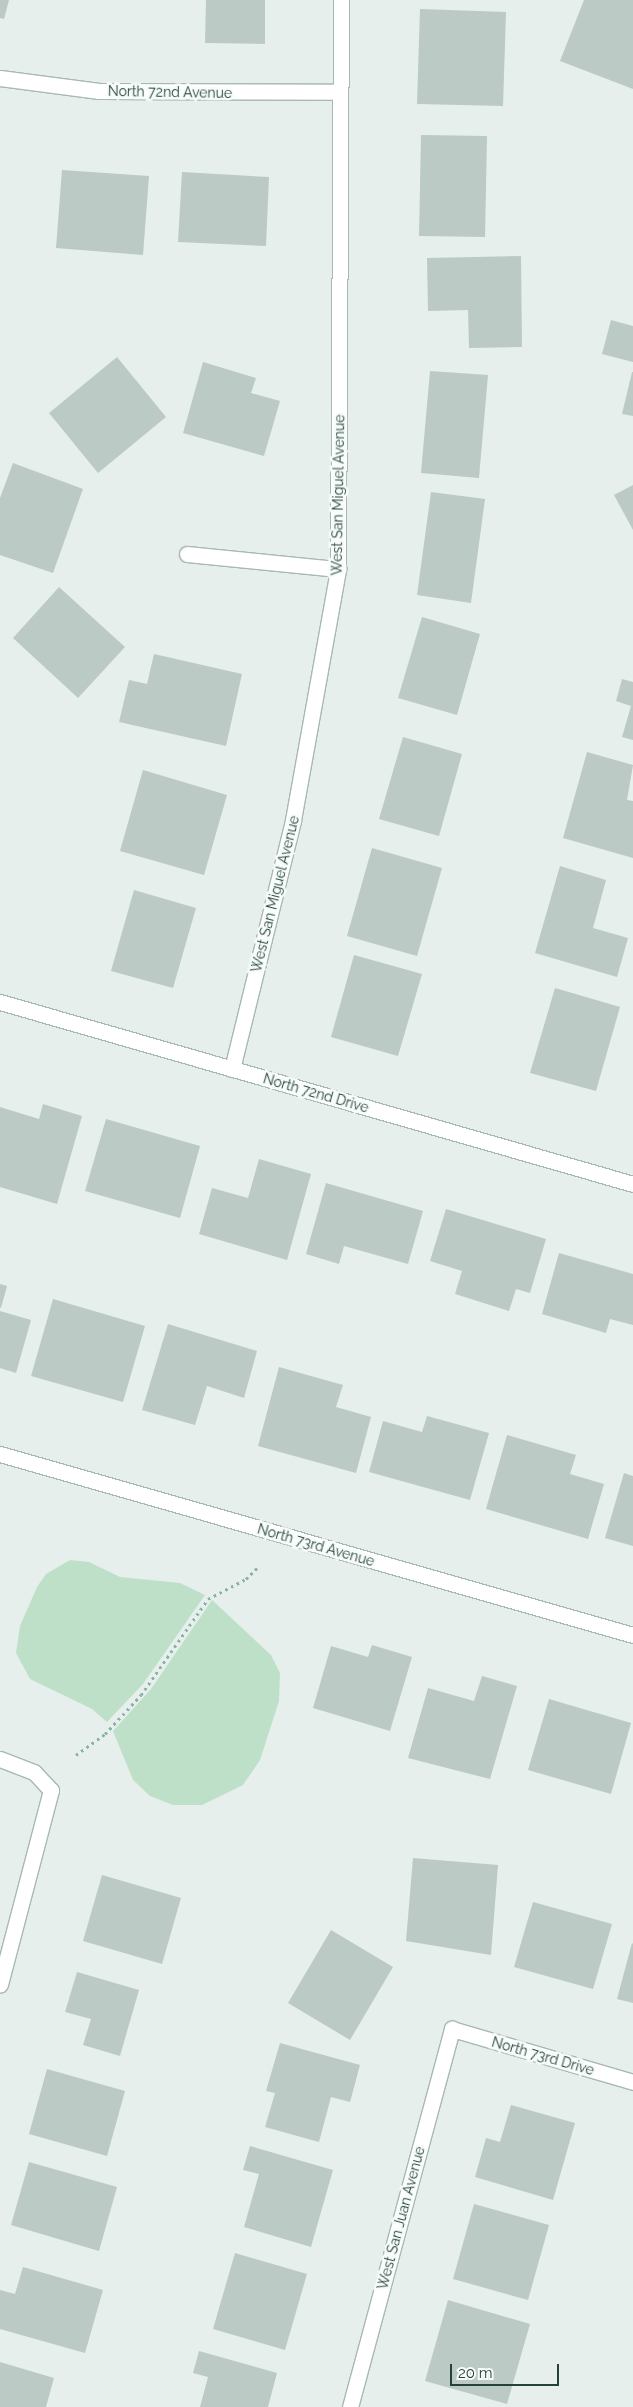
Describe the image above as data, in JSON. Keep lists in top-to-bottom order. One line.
{"streets":{"street":["North 72nd Avenue","West San Miguel Avenue","North 72nd Drive","North 73rd Avenue","North 73rd Drive","West San Juan Avenue"]},"crossings":[["North 72nd Avenue","West San Miguel Avenue"],["West San Miguel Avenue","North 72nd Drive"],["North 73rd Drive","West San Juan Avenue"]],"scale_bar":"20 m"}
